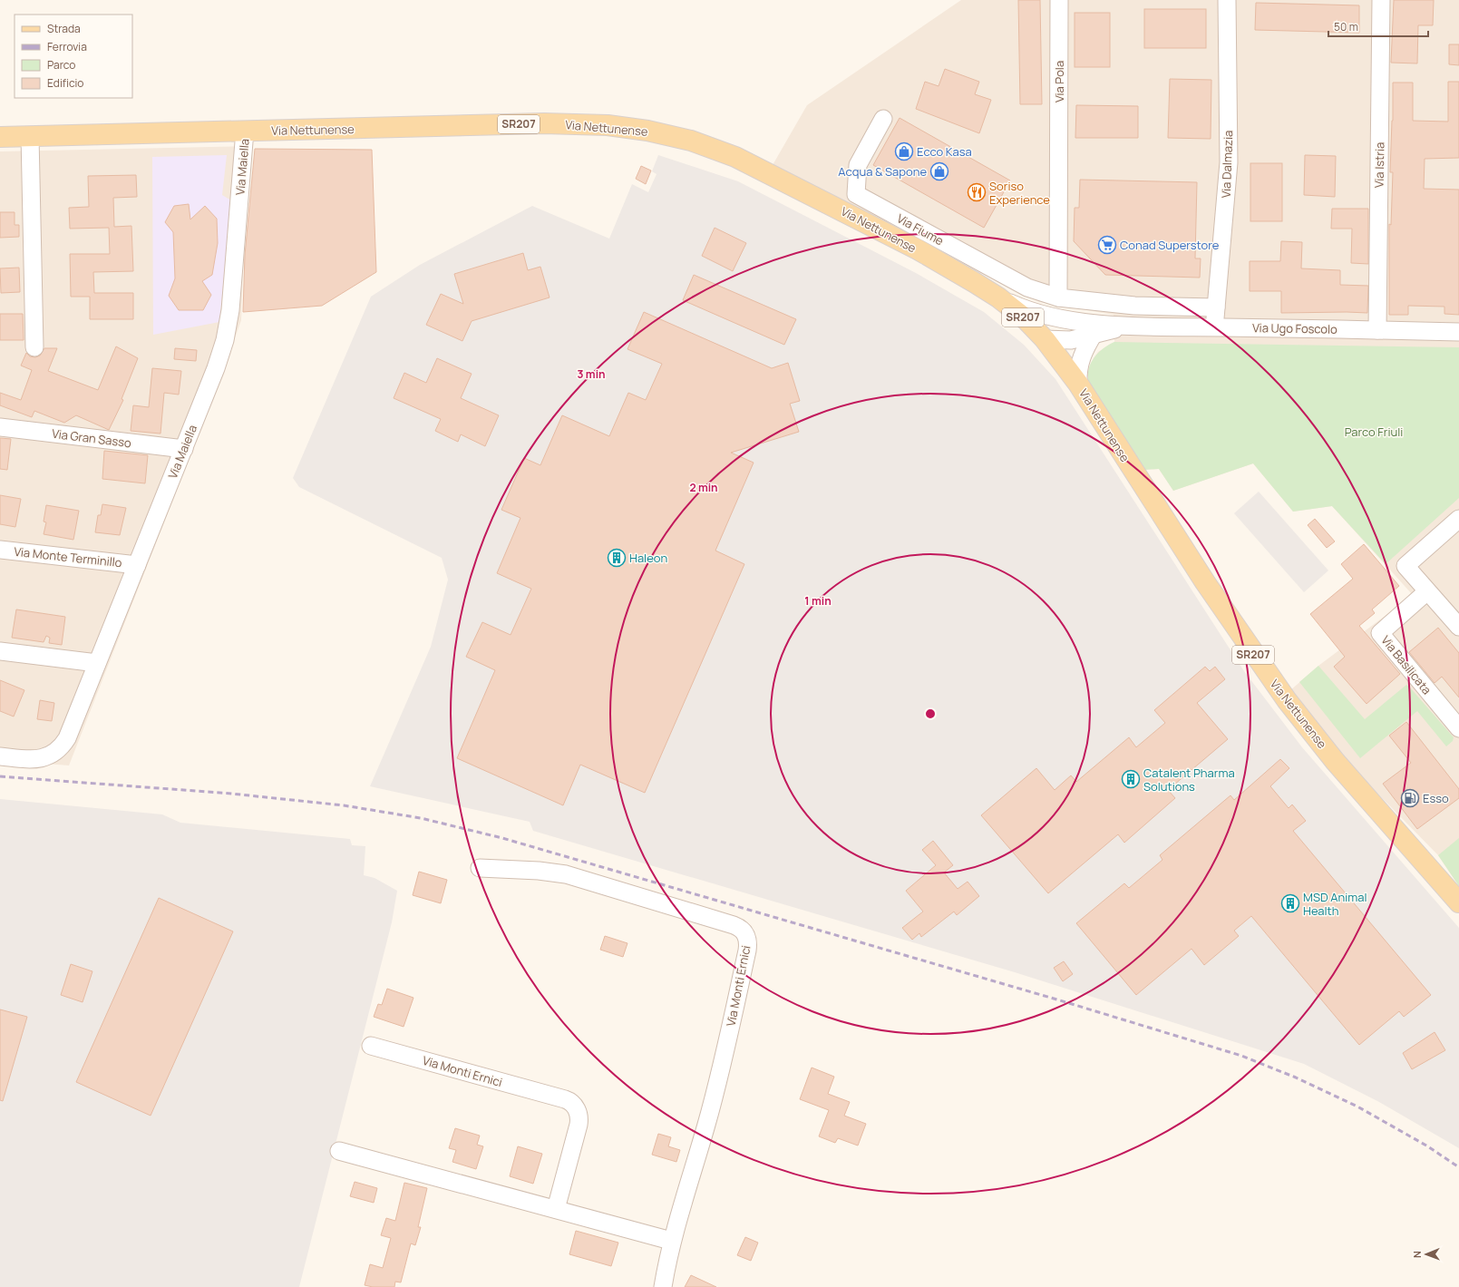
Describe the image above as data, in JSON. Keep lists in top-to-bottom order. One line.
{"streets":{"main road":["SR207","Via Nettunense"],"street":["Via Pola","Via Dalmazia","Via Istria","Via Maiella","Via Fiume","Via Ugo Foscolo","Via Gran Sasso","Via Monte Terminillo","Via Basilicata","Via Monti Ernici"]},"crossings":[["Via Pola","Via Fiume"],["Via Nettunense","Via Maiella"],["Via Nettunense","Via Ugo Foscolo"],["Via Dalmazia","Via Fiume"],["Via Dalmazia","Via Ugo Foscolo"],["Via Istria","Via Ugo Foscolo"],["Via Maiella","Via Gran Sasso"],["Via Maiella","Via Monte Terminillo"]],"parks":["Parco Friuli"],"places":{"shop":["Ecco Kasa","Acqua & Sapone"],"restaurant":["Soriso Experience"],"supermarket":["Conad Superstore"],"building":["Haleon","Catalent Pharma Solutions","MSD Animal Health"],"fuel station":["Esso"]},"legend":["Strada","Ferrovia","Parco","Edificio"],"scale_bar":"50 m","north":"left","rings":["3 min","2 min","1 min"]}
